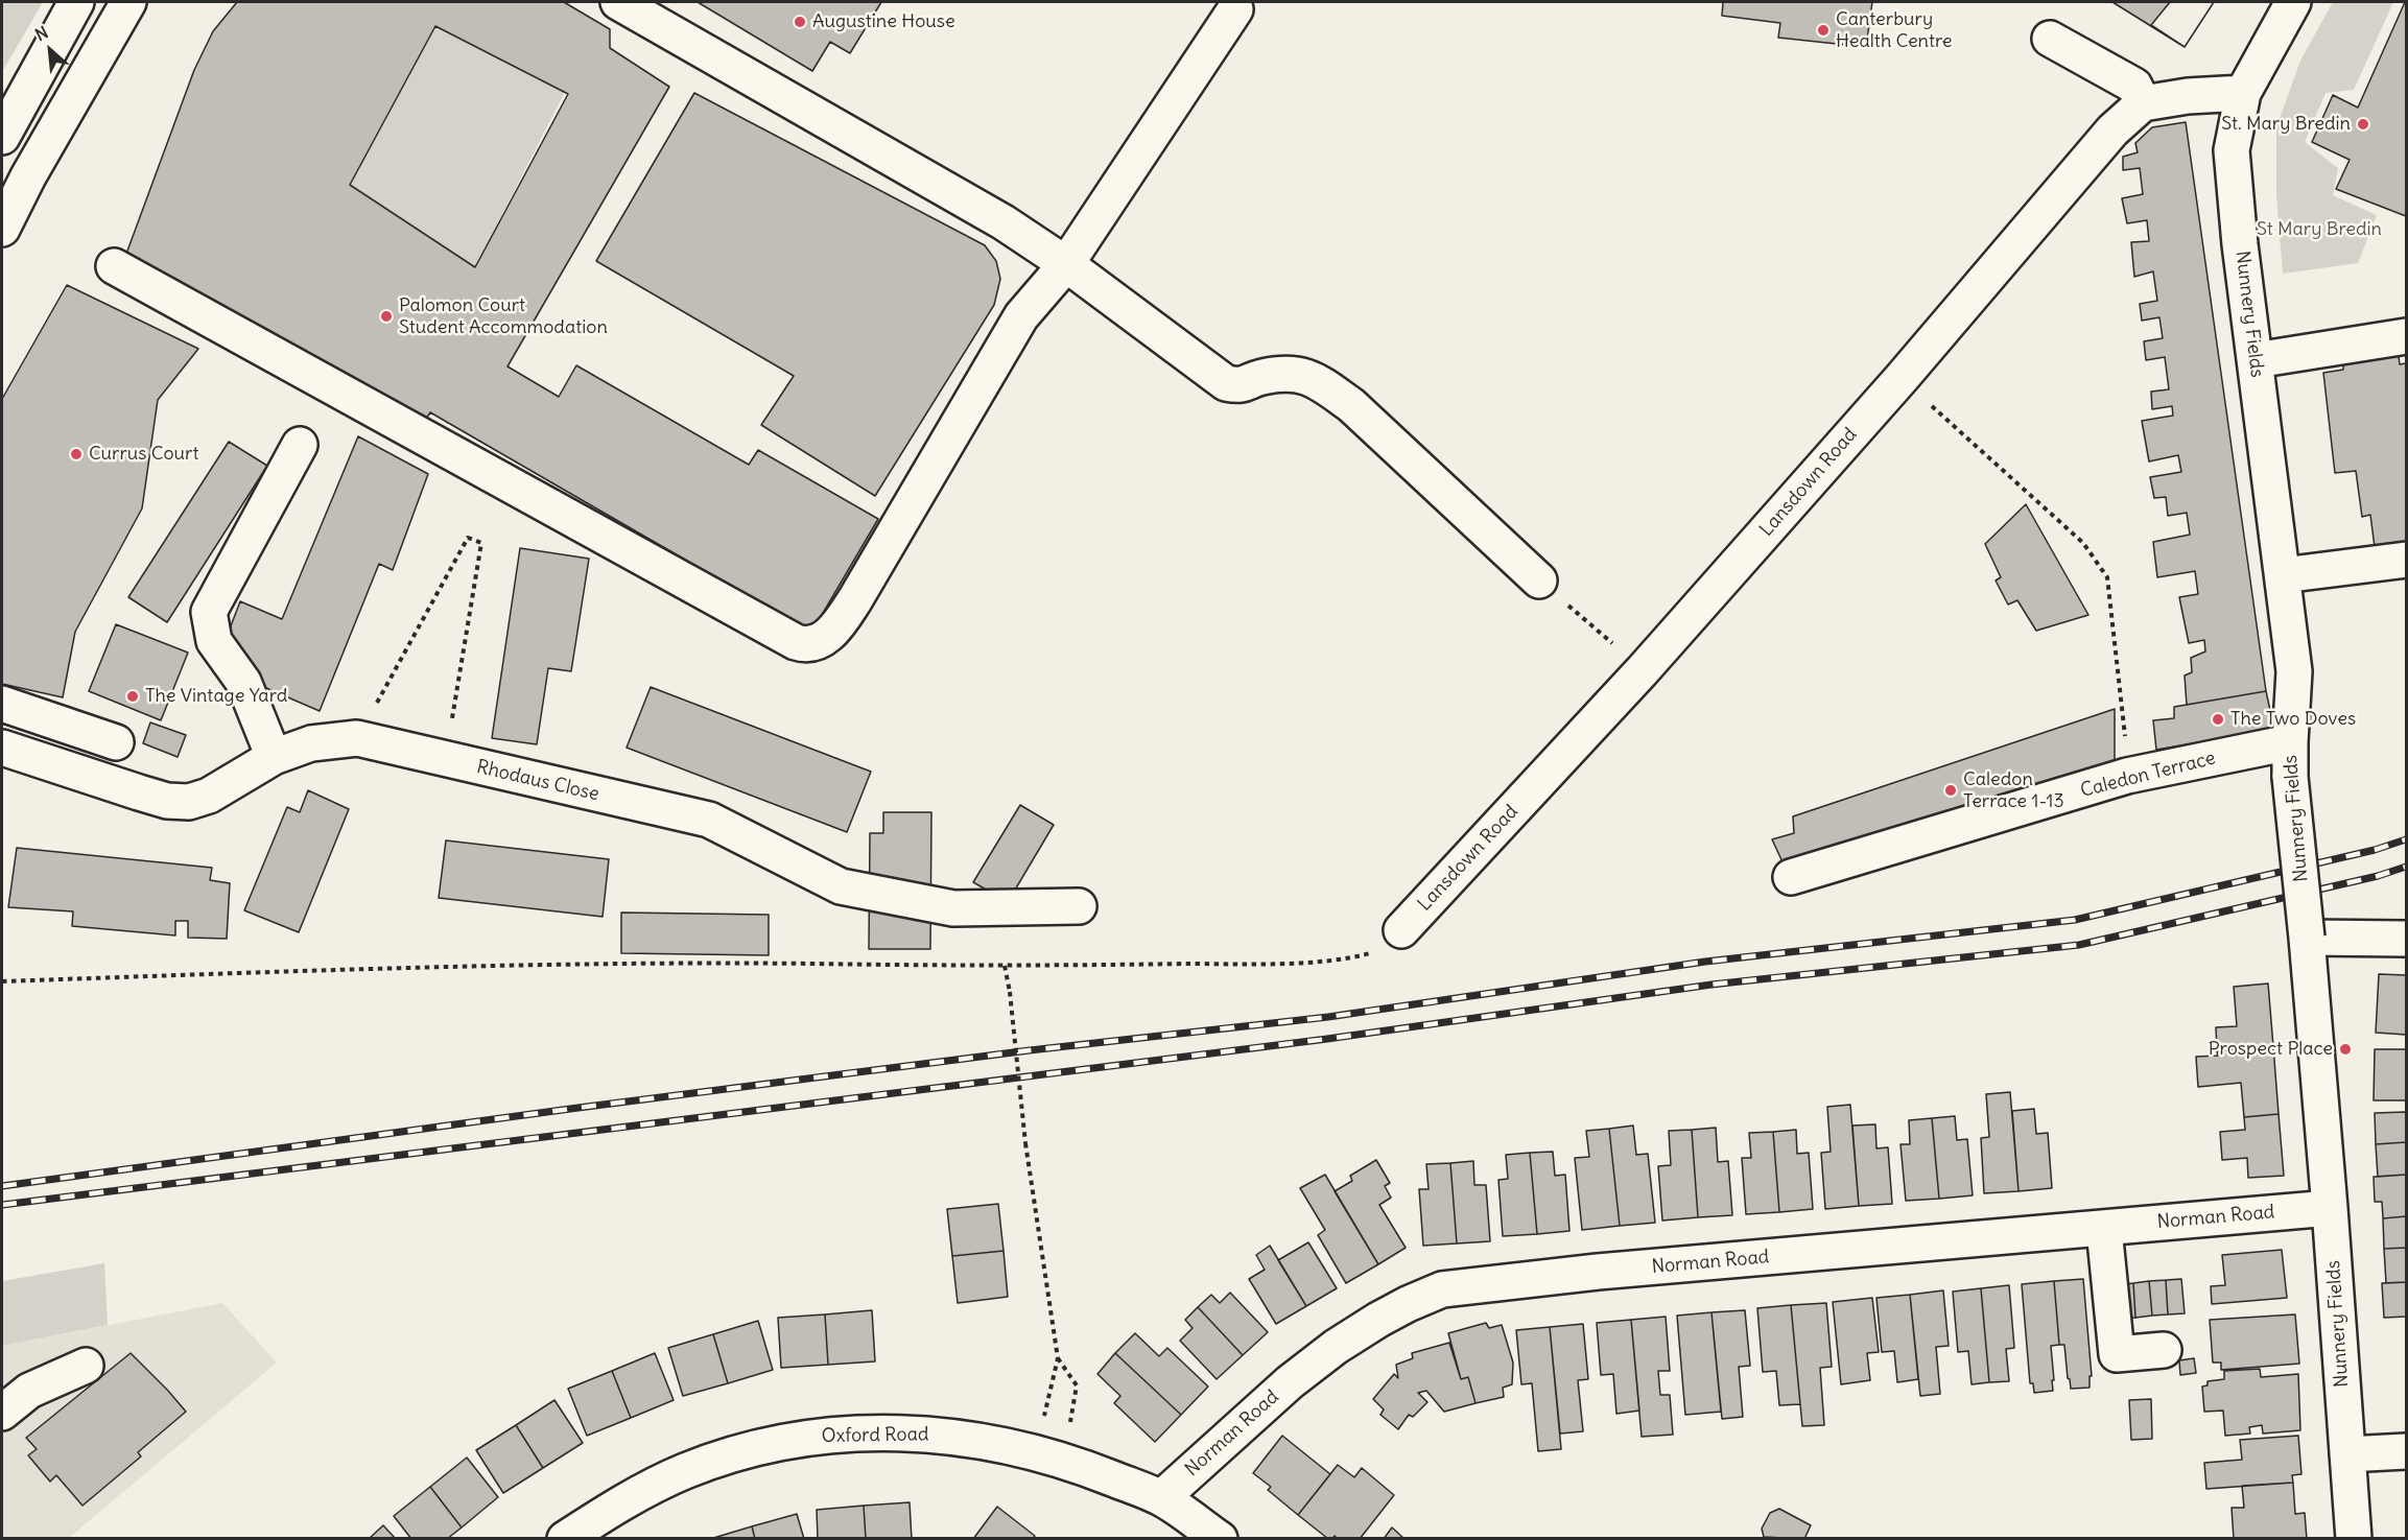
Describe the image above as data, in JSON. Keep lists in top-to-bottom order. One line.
{"streets":{"main road":["Nunnery Fields","Lansdown Road","Caledon Terrace","Rhodaus Close","Norman Road","Oxford Road"]},"crossings":[["Nunnery Fields","Caledon Terrace"],["Nunnery Fields","Norman Road"],["Norman Road","Oxford Road"]],"parks":["St Mary Bredin"],"places":["Augustine House","Canterbury Health Centre","St. Mary Bredin","Palomon Court Student Accommodation","Currus Court","The Vintage Yard","The Two Doves","Caledon Terrace 1-13","Prospect Place"],"north":"top left"}
